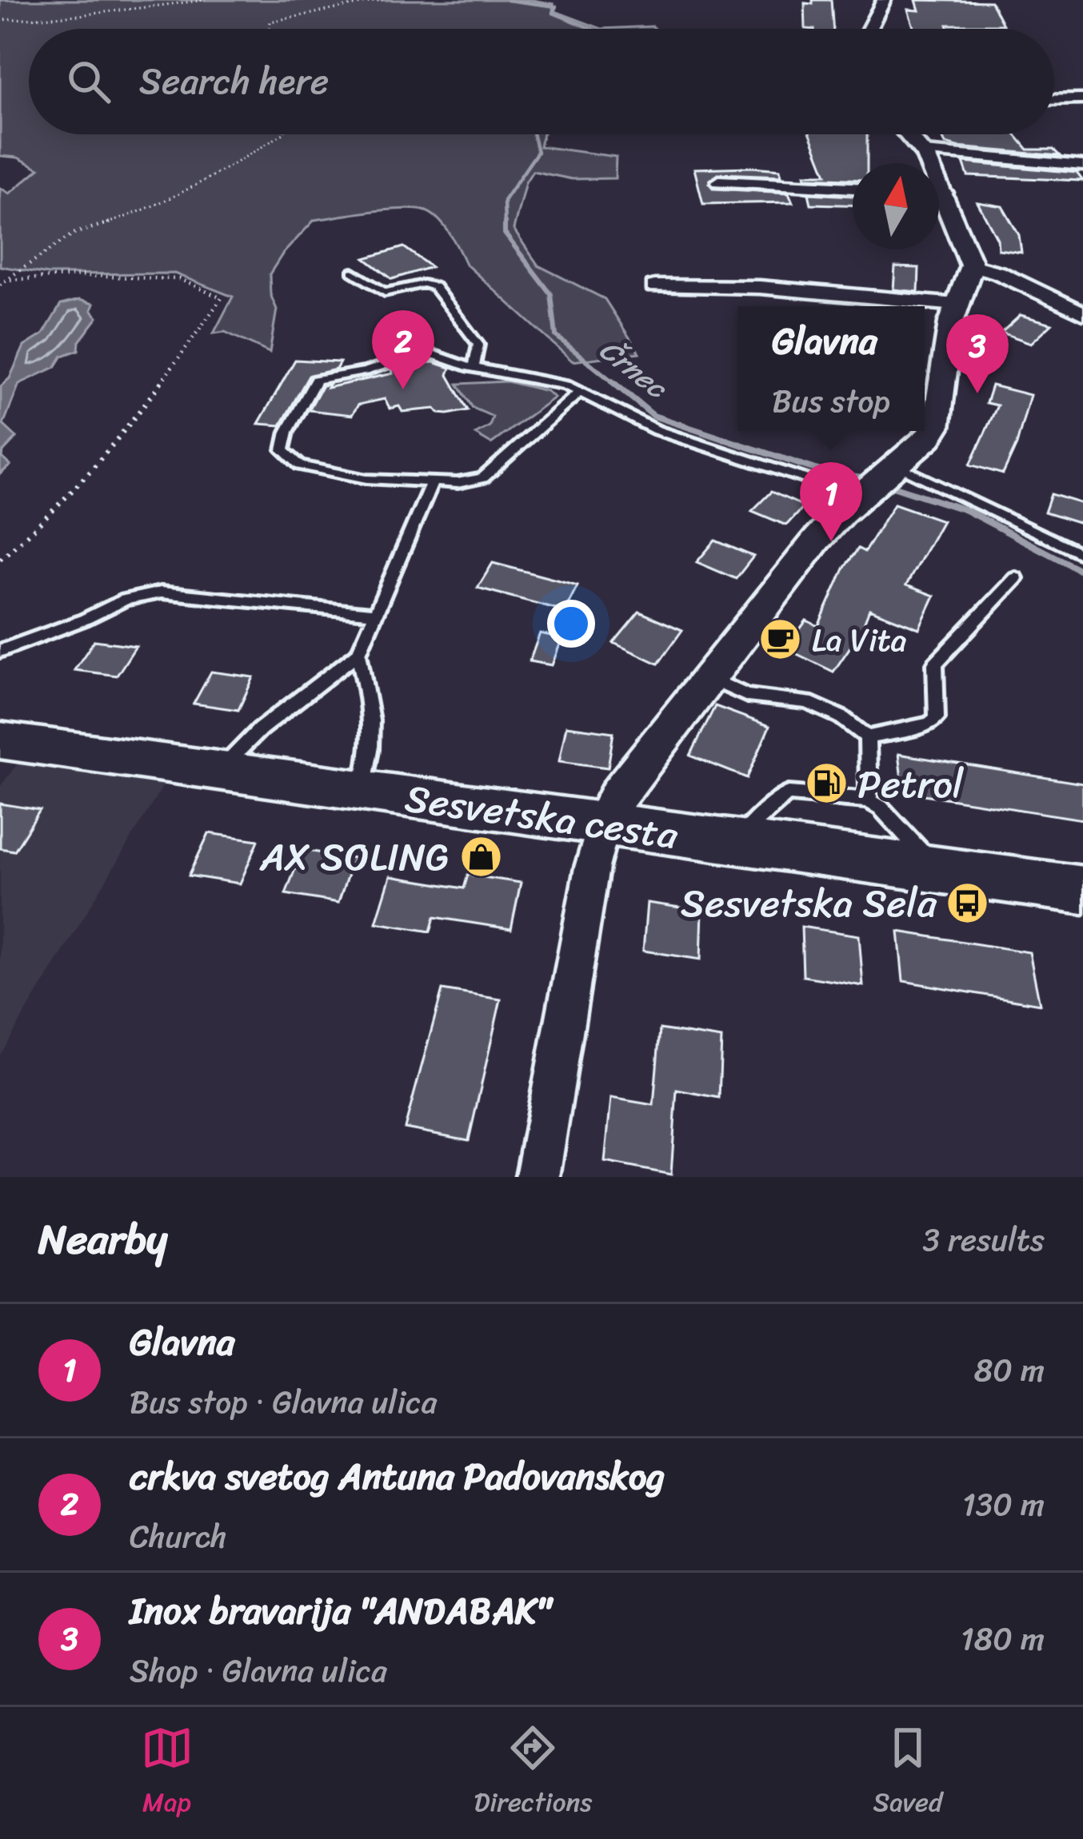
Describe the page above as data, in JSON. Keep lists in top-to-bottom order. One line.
{"streets":{"main road":["Sesvetska cesta"]},"water":["Črnec"],"places":{"cafe":["La Vita"],"fuel station":["Petrol"],"shop":["AX SOLING"],"bus stop":["Sesvetska Sela"]},"north":"top","page":{"search":"Search here","popup":["Glavna","Bus stop"],"pins":["2","3","1"],"heading":["Nearby","3 results"],"list":[{"mark":"1","name":"Glavna","note":"Bus stop · Glavna ulica","value":"80 m"},{"mark":"2","name":"crkva svetog Antuna Padovanskog","note":"Church","value":"130 m"},{"mark":"3","name":"Inox bravarija \"ANDABAK\"","note":"Shop · Glavna ulica","value":"180 m"}],"nav":["Map","Directions","Saved"]}}
